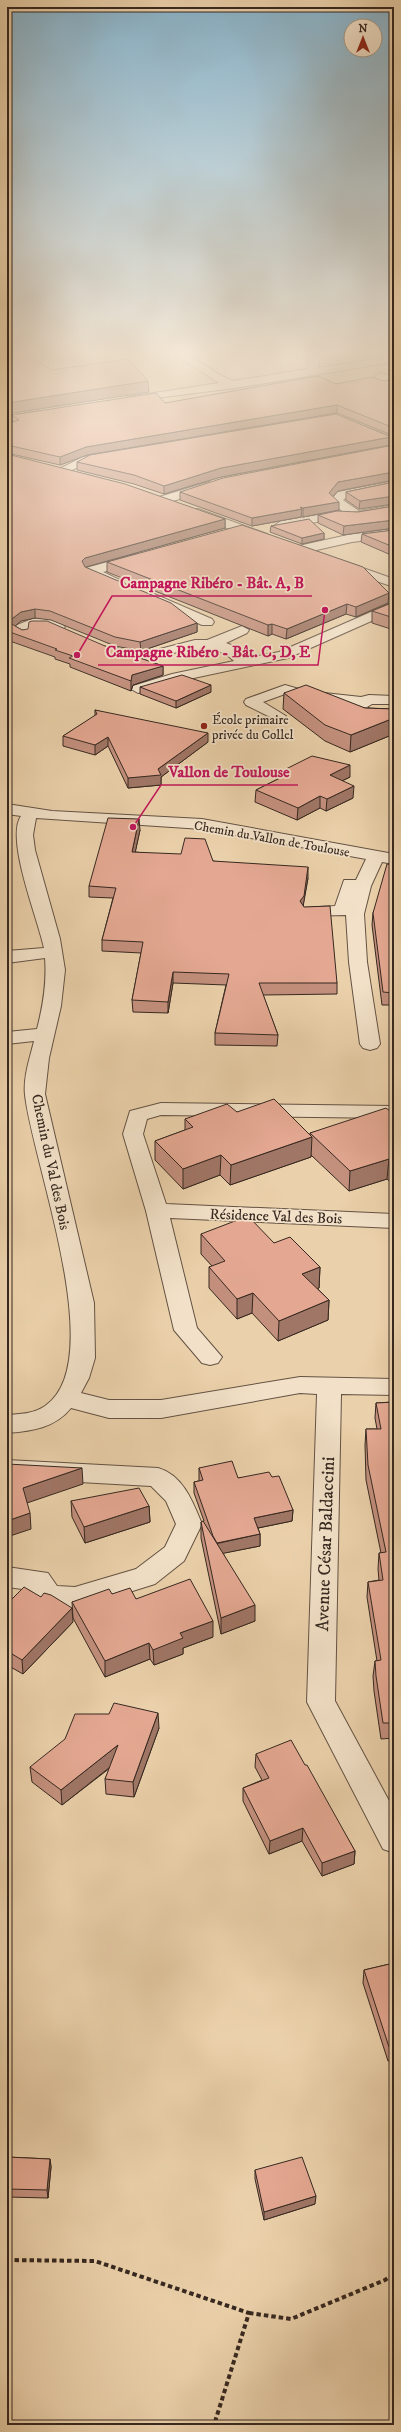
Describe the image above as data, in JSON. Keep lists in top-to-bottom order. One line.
{"streets":{"street":["Chemin du Vallon de Toulouse","Chemin du Val des Bois","Résidence Val des Bois","Avenue César Baldaccini"]},"crossings":[["Chemin du Vallon de Toulouse","Chemin du Val des Bois"]],"places":["Campagne Ribéro - Bât. C, D, E","Campagne Ribéro - Bât. A, B","École primaire privée du Collel","Vallon de Toulouse"],"north":"top"}
